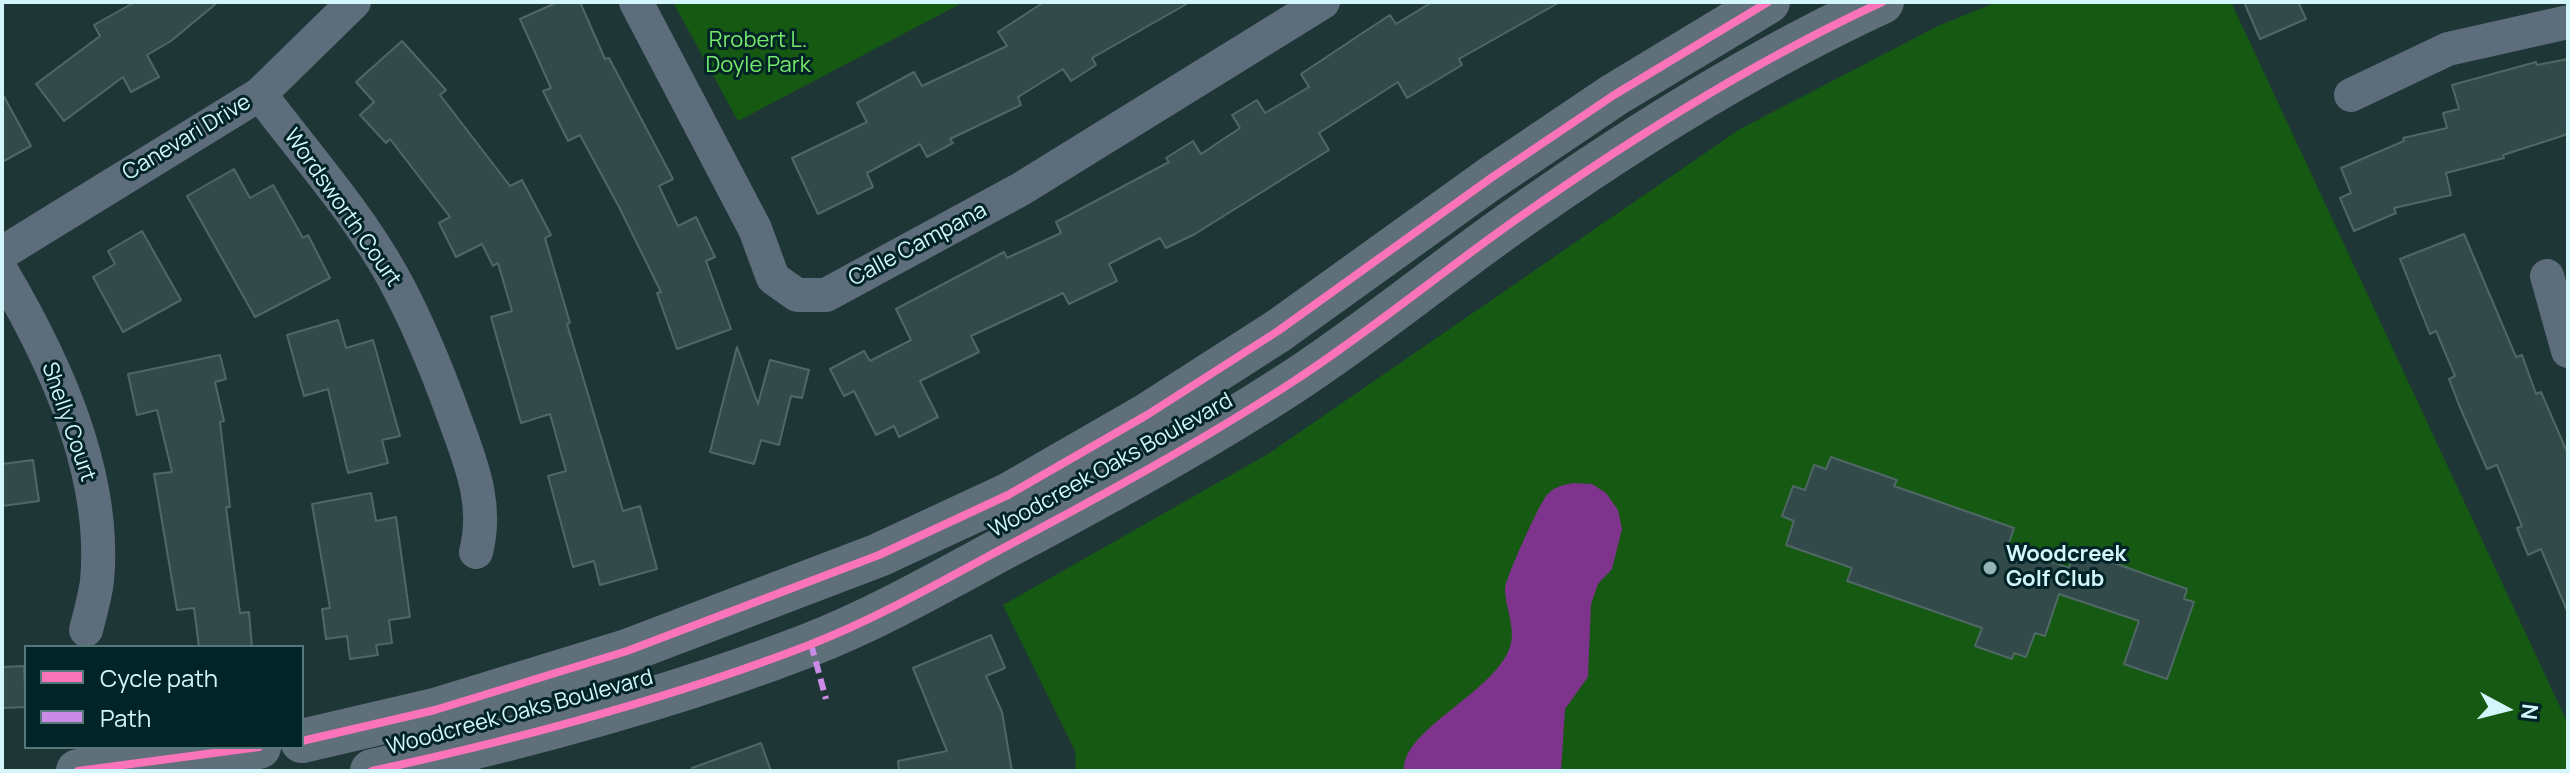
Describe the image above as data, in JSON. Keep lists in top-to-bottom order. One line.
{"streets":{"main road":["Woodcreek Oaks Boulevard"],"street":["Canevari Drive","Wordsworth Court","Calle Campana","Shelly Court"]},"crossings":[["Canevari Drive","Wordsworth Court"]],"parks":["Rrobert L. Doyle Park"],"places":["Woodcreek Golf Club"],"legend":["Cycle path","Path"],"north":"right"}
